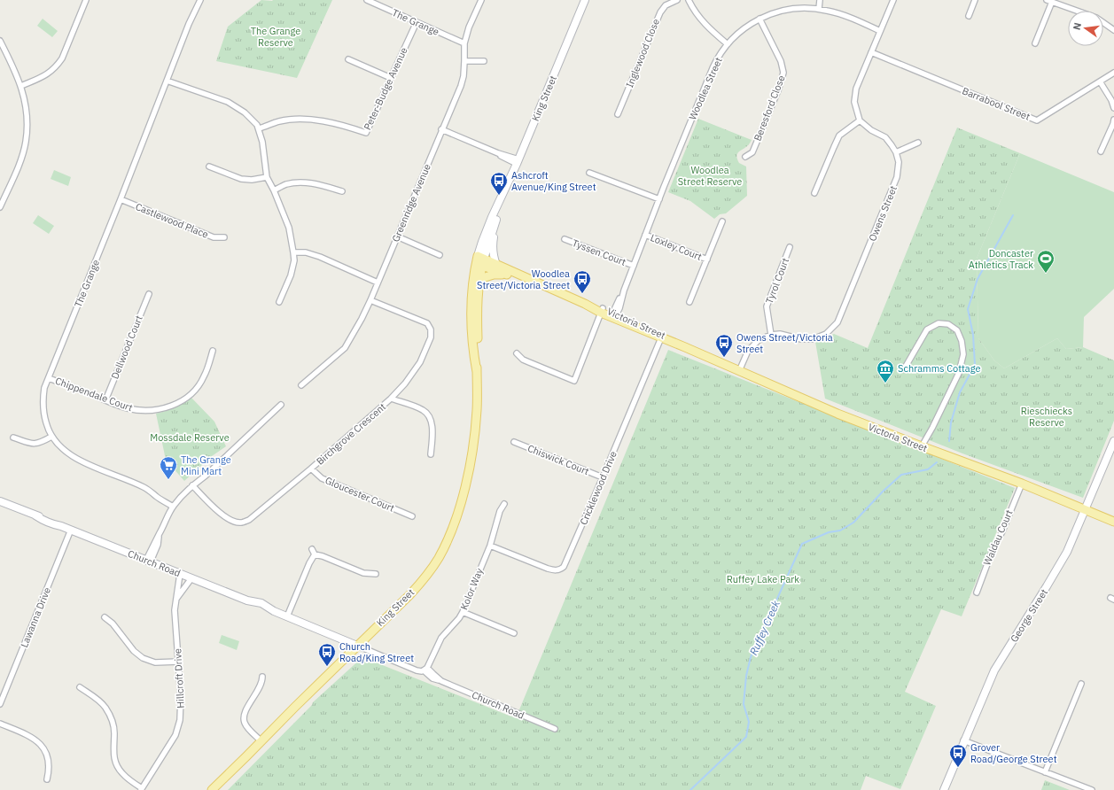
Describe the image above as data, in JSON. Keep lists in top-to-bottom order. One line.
{"streets":{"main road":["King Street","Victoria Street","Church Road","George Street"],"street":["The Grange","Inglewood Close","Peter-Budge Avenue","Woodlea Street","Barrabool Street","Beresford Close","Greenridge Avenue","Owens Street","Castlewood Place","Loxley Court","Tyssen Court","Tyrol Court","Dellwood Court","Chippendale Court","Birchgrove Crescent","Chiswick Court","Cricklewood Drive","Gloucester Court","Waldau Court","Kolor Way","Lawanna Drive","Hillcroft Drive"]},"crossings":[["The Grange","Peter-Budge Avenue"],["The Grange","Greenridge Avenue"],["The Grange","Castlewood Place"],["The Grange","Chippendale Court"],["Woodlea Street","Beresford Close"],["Woodlea Street","Loxley Court"],["Woodlea Street","Tyssen Court"],["Woodlea Street","Victoria Street"],["King Street","Victoria Street"],["King Street","Church Road"],["Greenridge Avenue","Birchgrove Crescent"],["Owens Street","Tyrol Court"],["Victoria Street","Cricklewood Drive"],["Victoria Street","Waldau Court"],["Victoria Street","George Street"],["Dellwood Court","Chippendale Court"],["Birchgrove Crescent","Gloucester Court"],["Chiswick Court","Cricklewood Drive"],["Cricklewood Drive","Kolor Way"],["Church Road","Kolor Way"],["Church Road","Lawanna Drive"],["Church Road","Hillcroft Drive"]],"water":["Ruffey Creek"],"parks":["The Grange Reserve","Woodlea Street Reserve","Rieschiecks Reserve","Mossdale Reserve","Ruffey Lake Park"],"places":{"bus stop":["Ashcroft Avenue/King Street","Woodlea Street/Victoria Street","Owens Street/Victoria Street","Church Road/King Street","Grover Road/George Street"],"sports":["Doncaster Athletics Track"],"museum":["Schramms Cottage"],"supermarket":["The Grange Mini Mart"]},"north":"left"}
